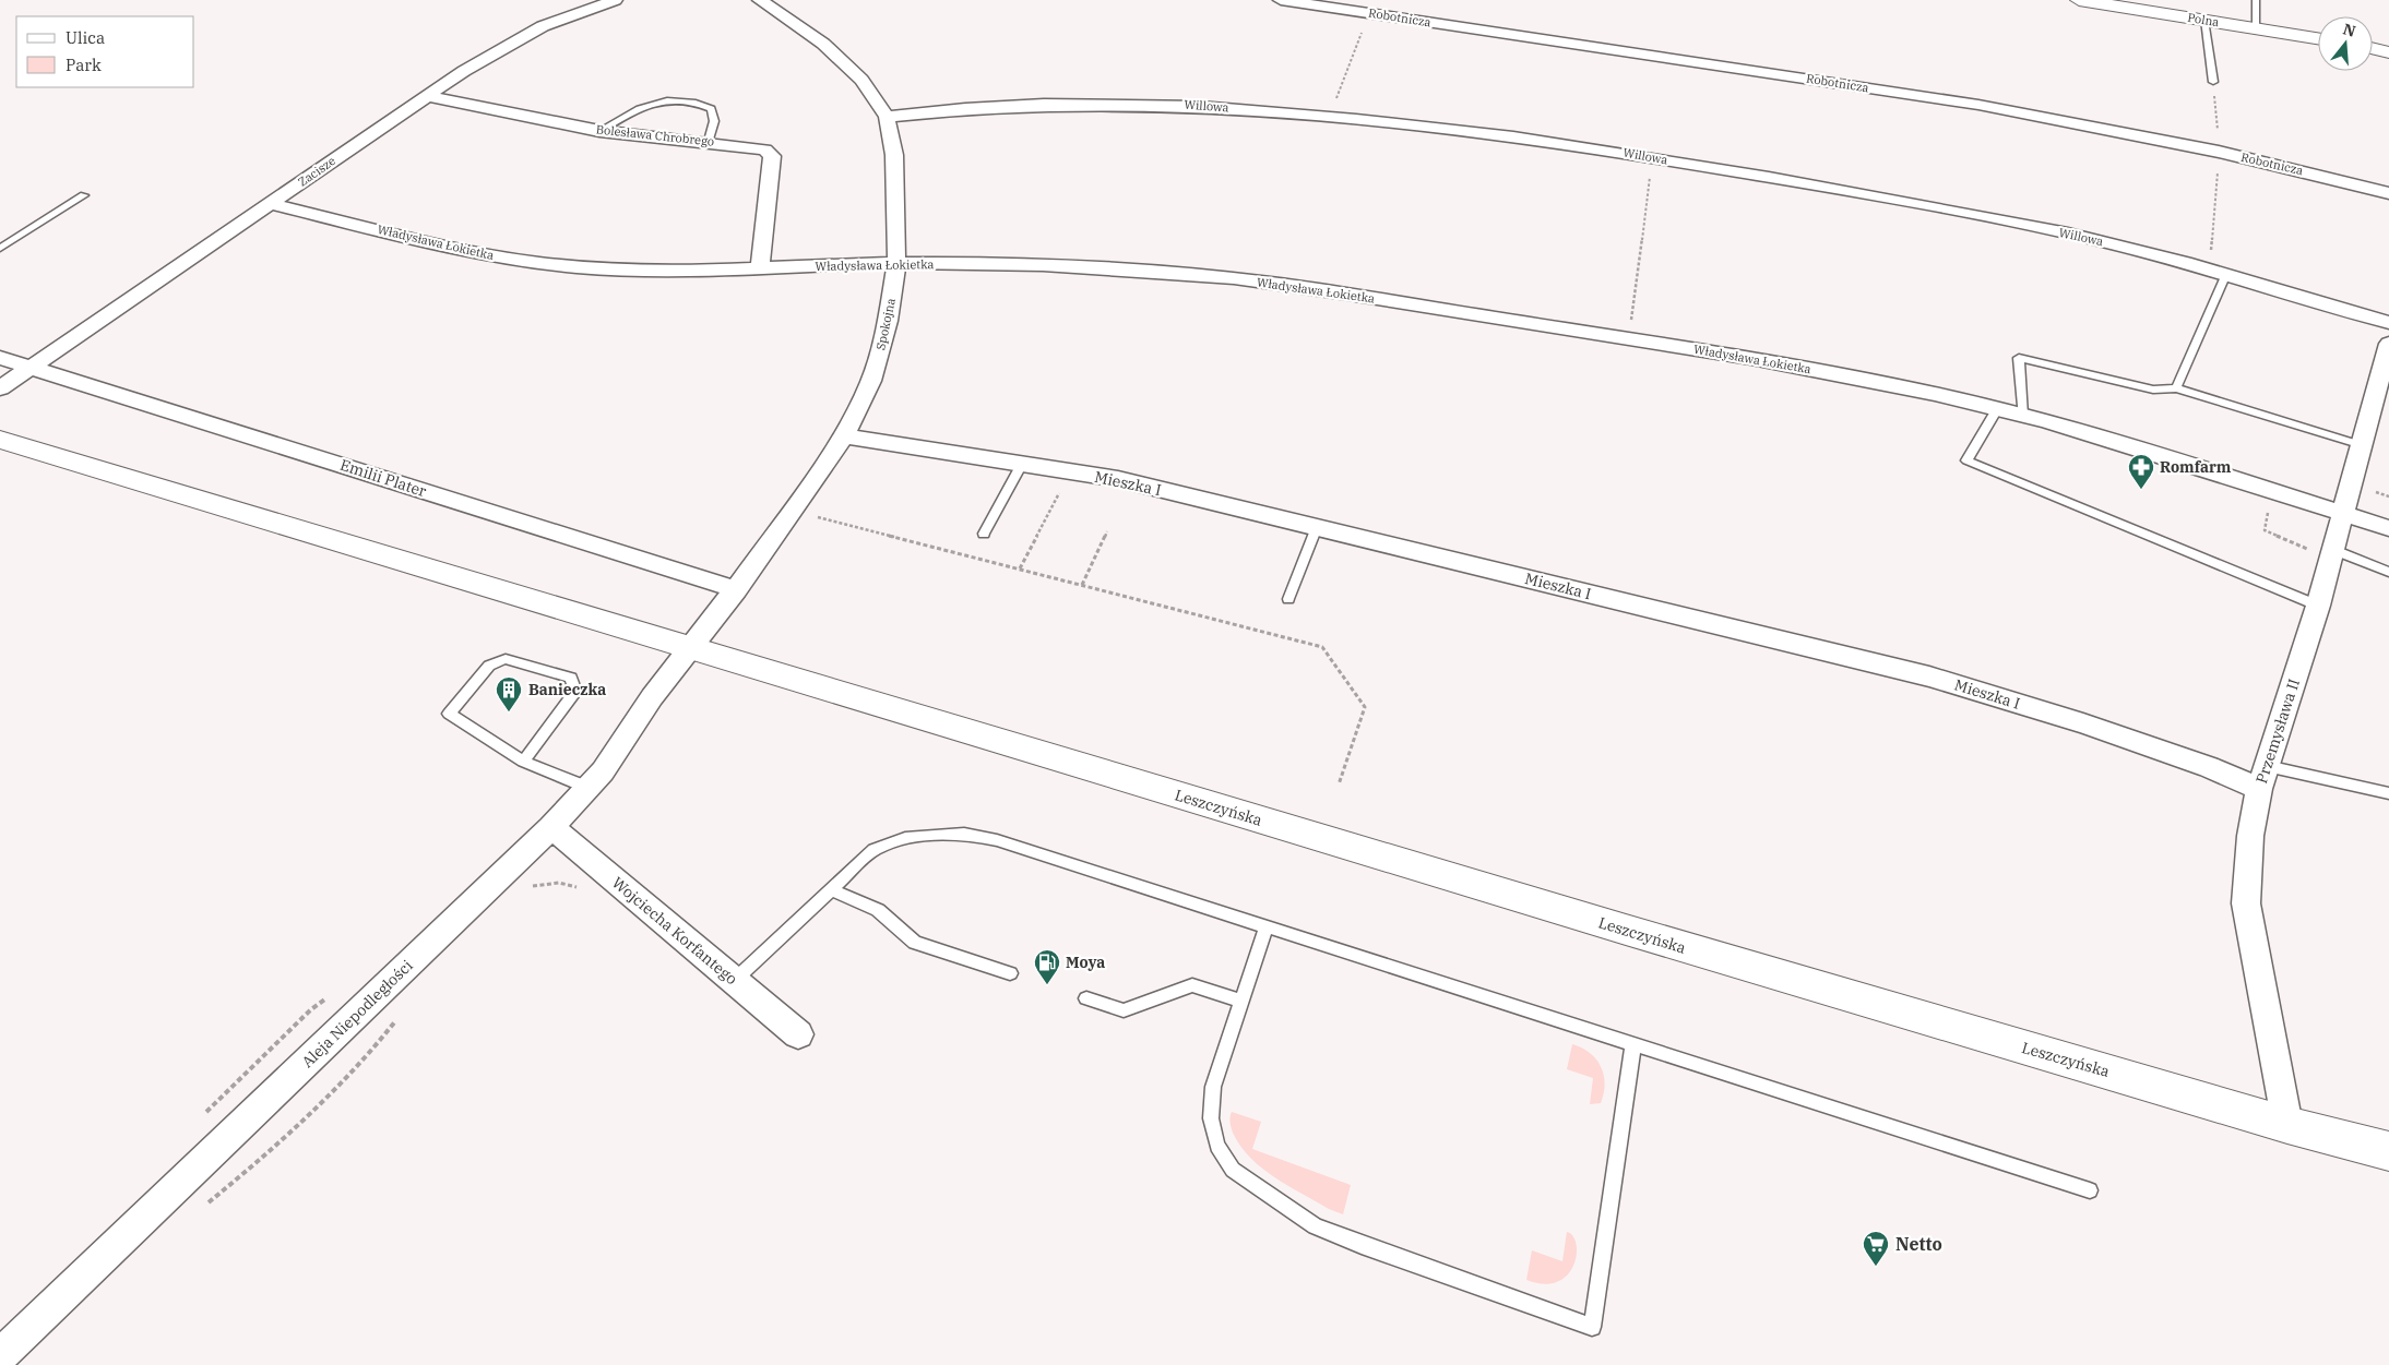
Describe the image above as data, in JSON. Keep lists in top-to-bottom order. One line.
{"streets":{"street":["Robotnicza","Polna","Willowa","Bolesława Chrobrego","Zacisze","Władysława Łokietka","Spokojna","Emilii Plater","Mieszka I","Przemysława II","Leszczyńska","Wojciecha Korfantego","Aleja Niepodległości"]},"crossings":[["Willowa","Spokojna"],["Bolesława Chrobrego","Zacisze"],["Bolesława Chrobrego","Władysława Łokietka"],["Zacisze","Władysława Łokietka"],["Zacisze","Emilii Plater"],["Władysława Łokietka","Spokojna"],["Władysława Łokietka","Przemysława II"],["Spokojna","Emilii Plater"],["Spokojna","Mieszka I"],["Spokojna","Leszczyńska"],["Spokojna","Aleja Niepodległości"],["Mieszka I","Przemysława II"],["Przemysława II","Leszczyńska"],["Leszczyńska","Aleja Niepodległości"],["Wojciecha Korfantego","Aleja Niepodległości"]],"places":{"pharmacy":["Romfarm"],"building":["Banieczka"],"fuel station":["Moya"],"supermarket":["Netto"]},"legend":["Ulica","Park"],"north":"top"}
